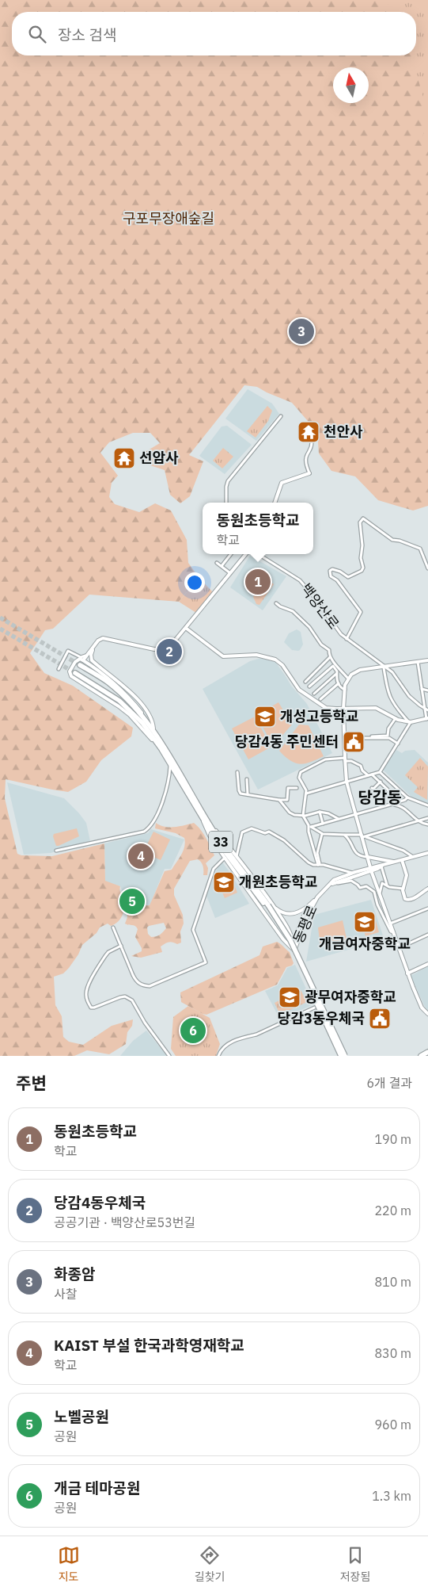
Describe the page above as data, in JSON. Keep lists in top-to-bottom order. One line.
{"streets":{"highway":["33"],"main road":["동평로"],"street":["백양산로"]},"districts":["당감동"],"parks":["구포무장애숲길"],"places":{"temple":["천안사","선암사"],"school or university":["개성고등학교","개원초등학교","개금여자중학교","광무여자중학교"],"public building":["당감4동 주민센터","당감3동우체국"]},"north":"top","page":{"search":"장소 검색","pins":["3","1","2","4","5","6"],"popup":["동원초등학교","학교"],"heading":["주변","6개 결과"],"list":[{"mark":"1","name":"동원초등학교","note":"학교","value":"190 m"},{"mark":"2","name":"당감4동우체국","note":"공공기관 · 백양산로53번길","value":"220 m"},{"mark":"3","name":"화종암","note":"사찰","value":"810 m"},{"mark":"4","name":"KAIST 부설 한국과학영재학교","note":"학교","value":"830 m"},{"mark":"5","name":"노벨공원","note":"공원","value":"960 m"},{"mark":"6","name":"개금 테마공원","note":"공원","value":"1.3 km"}],"nav":["지도","길찾기","저장됨"]}}
